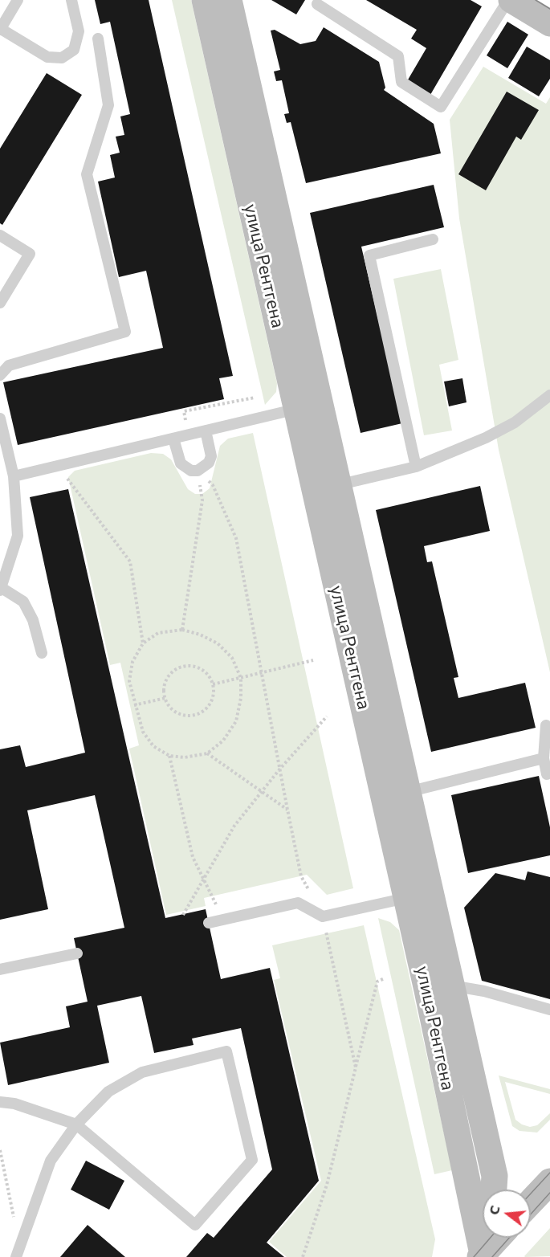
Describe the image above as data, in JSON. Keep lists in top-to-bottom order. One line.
{"streets":{"street":["улица Рентгена"]},"north":"left"}
